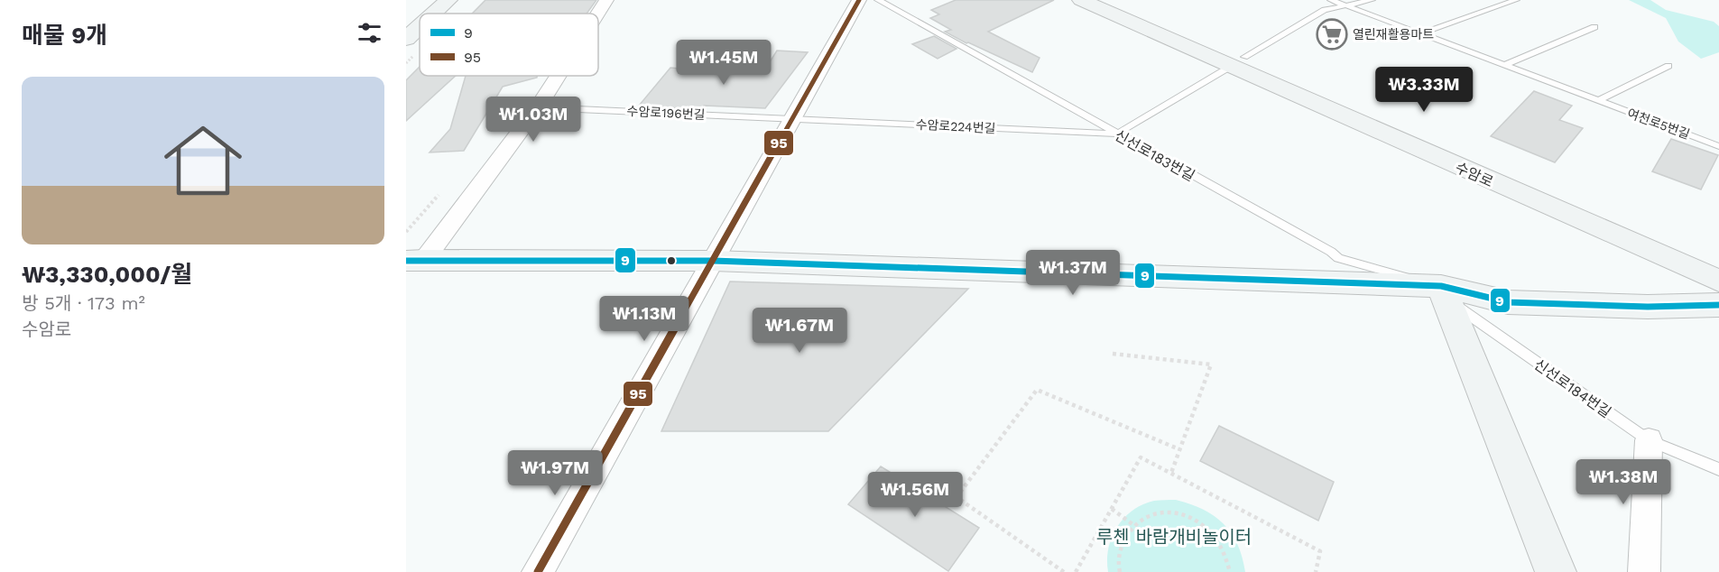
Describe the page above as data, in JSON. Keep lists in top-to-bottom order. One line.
{"streets":{"street":["수암로"],"lane":["수암로196번길","여천로5번길","수암로224번길","신선로183번길","신선로184번길"]},"crossings":[["수암로196번길","수암로224번길"],["수암로224번길","신선로183번길"],["신선로183번길","신선로184번길"]],"parks":["루첸 바람개비놀이터"],"places":{"supermarket":["열린재활용마트"]},"lines":["transit line 95","transit line 9"],"legend":["9","95"],"page":{"heading":"매물 9개","price":["₩1.45M","₩3.33M","₩1.03M","₩1.37M","₩1.13M","₩1.67M","₩1.97M","₩1.38M","₩1.56M"],"list":[{"name":"₩3,330,000/월","note":"방 5개 · 173 m² · 수암로"}]}}
